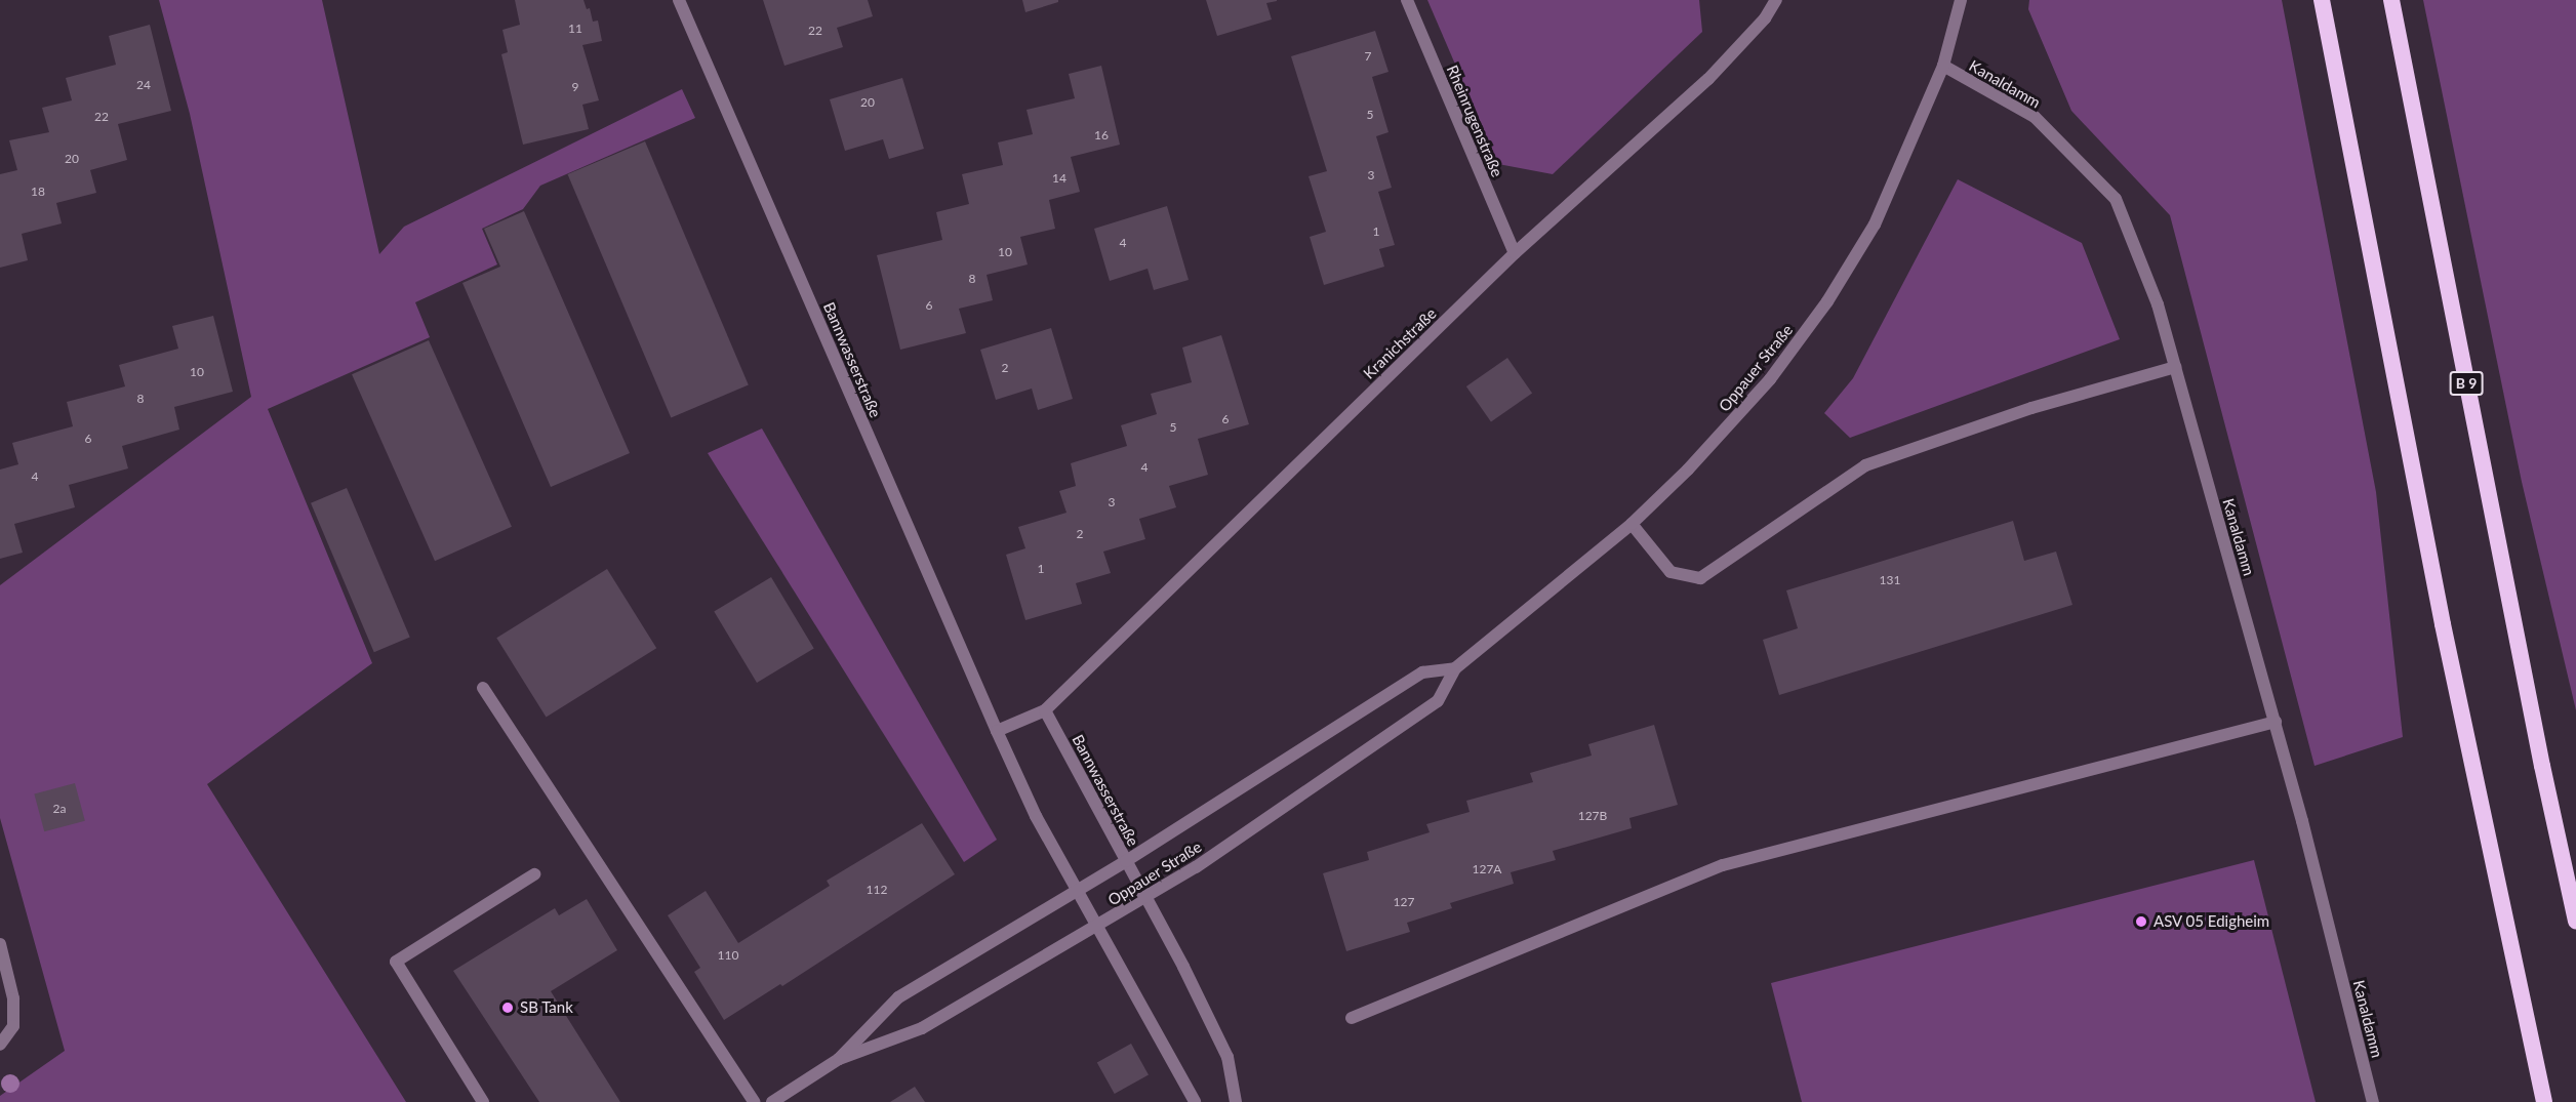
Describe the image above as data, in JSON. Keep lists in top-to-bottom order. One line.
{"streets":{"highway":["B 9"],"street":["Kanaldamm","Rheinrugenstraße","Kranichstraße","Bannwasserstraße","Oppauer Straße"]},"crossings":[["Kanaldamm","Oppauer Straße"],["Rheinrugenstraße","Kranichstraße"],["Kranichstraße","Bannwasserstraße"],["Bannwasserstraße","Oppauer Straße"]],"places":["ASV 05 Edigheim","SB Tank"],"house_numbers":["11","22","7","24","9","20","5","22","16","20","3","14","18","1","4","10","8","6","2","10","8","6","5","6","4","4","3","2","1","131","2a","127B","127A","112","127","110"]}
